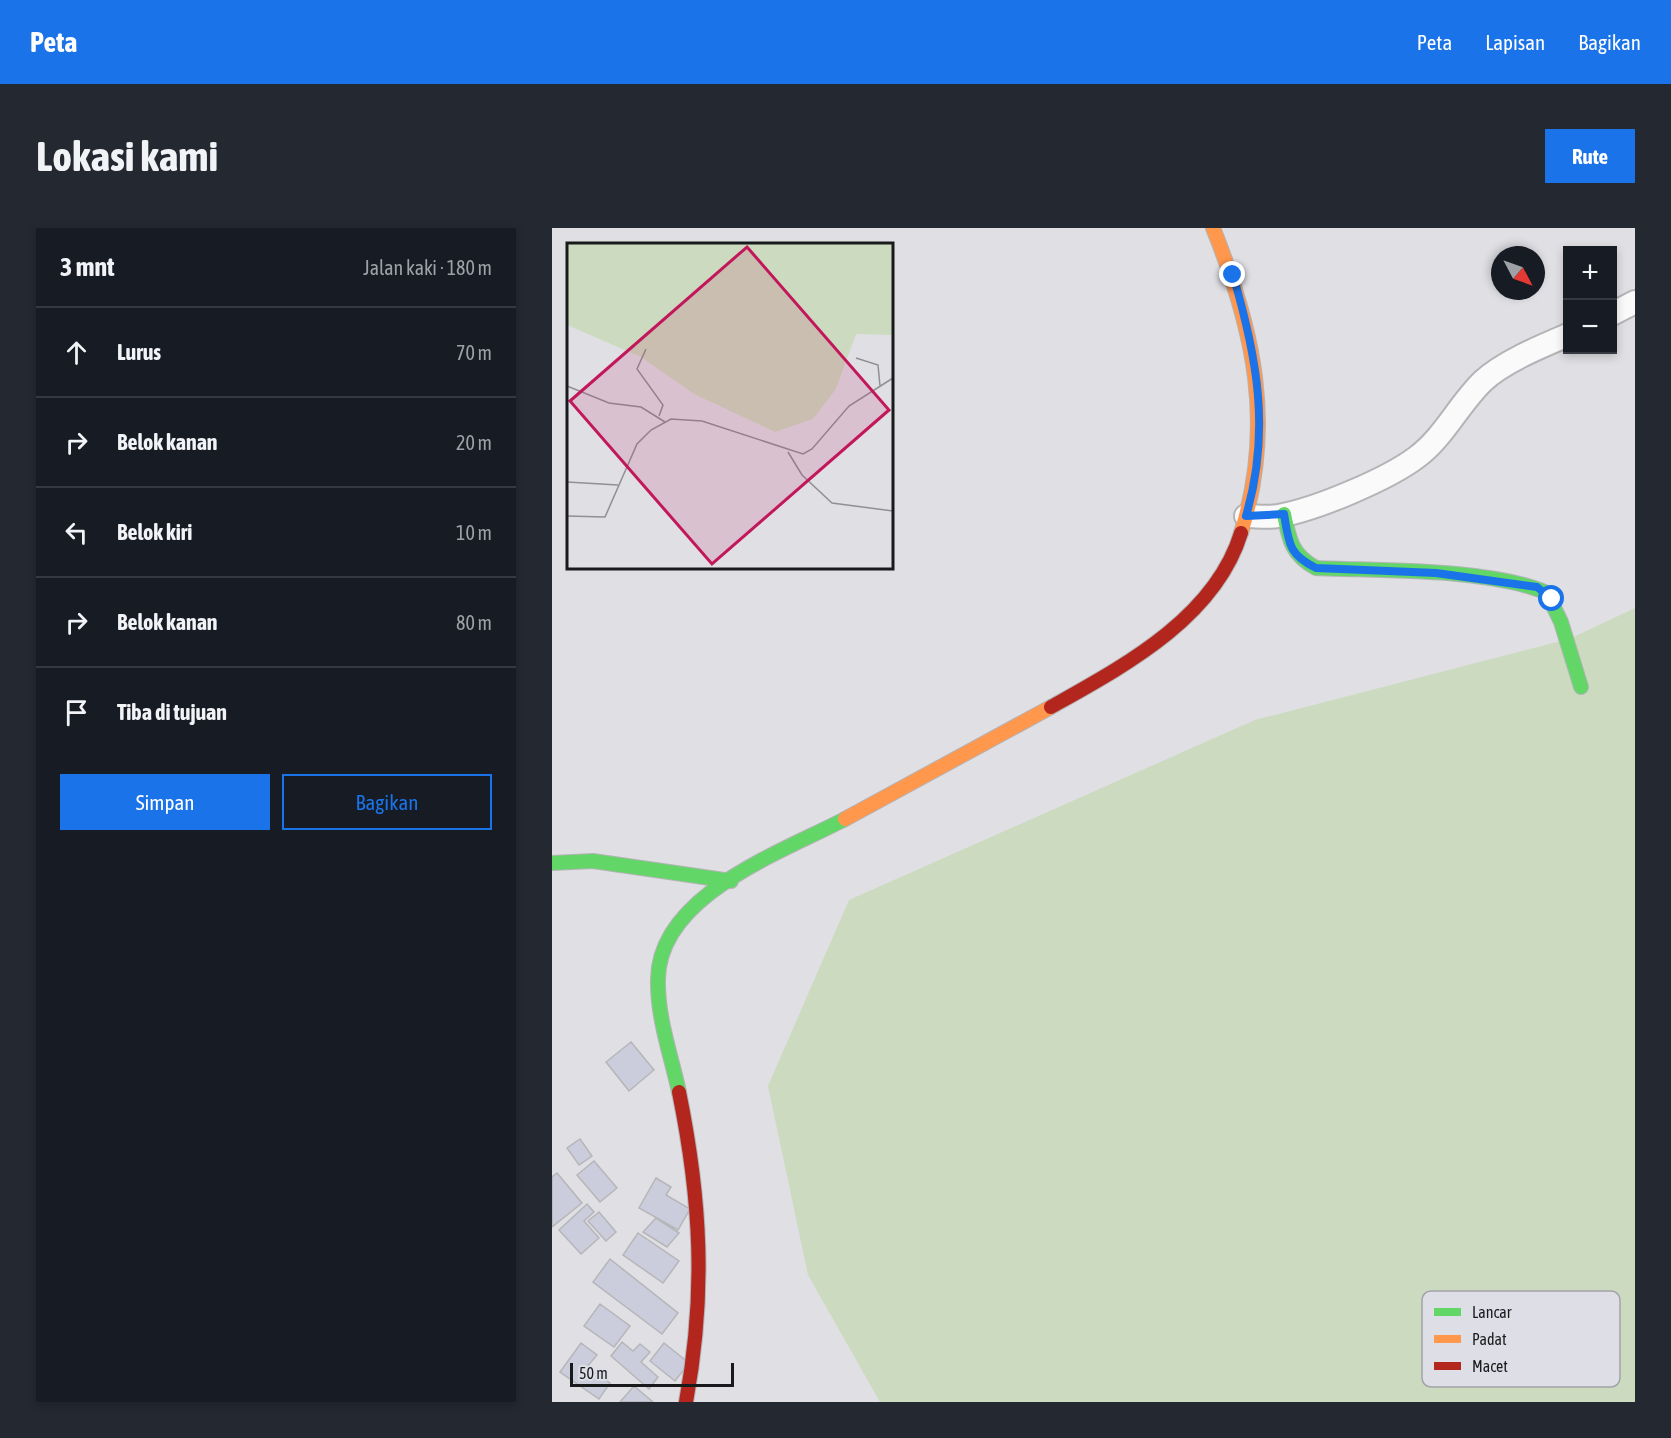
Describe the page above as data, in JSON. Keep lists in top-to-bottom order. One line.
{"legend":["Lancar","Padat","Macet"],"scale_bar":"50 m","north":"bottom right","page":{"header":"Peta","nav":["Peta","Lapisan","Bagikan"],"buttons":["Rute",["Simpan","Bagikan"]],"title":"Lokasi kami","heading":["3 mnt","Jalan kaki · 180 m"],"map_buttons":["+","−"],"list":[["Lurus","70 m"],["Belok kanan","20 m"],["Belok kiri","10 m"],["Belok kanan","80 m"],"Tiba di tujuan"],"scale":"50 m"}}
